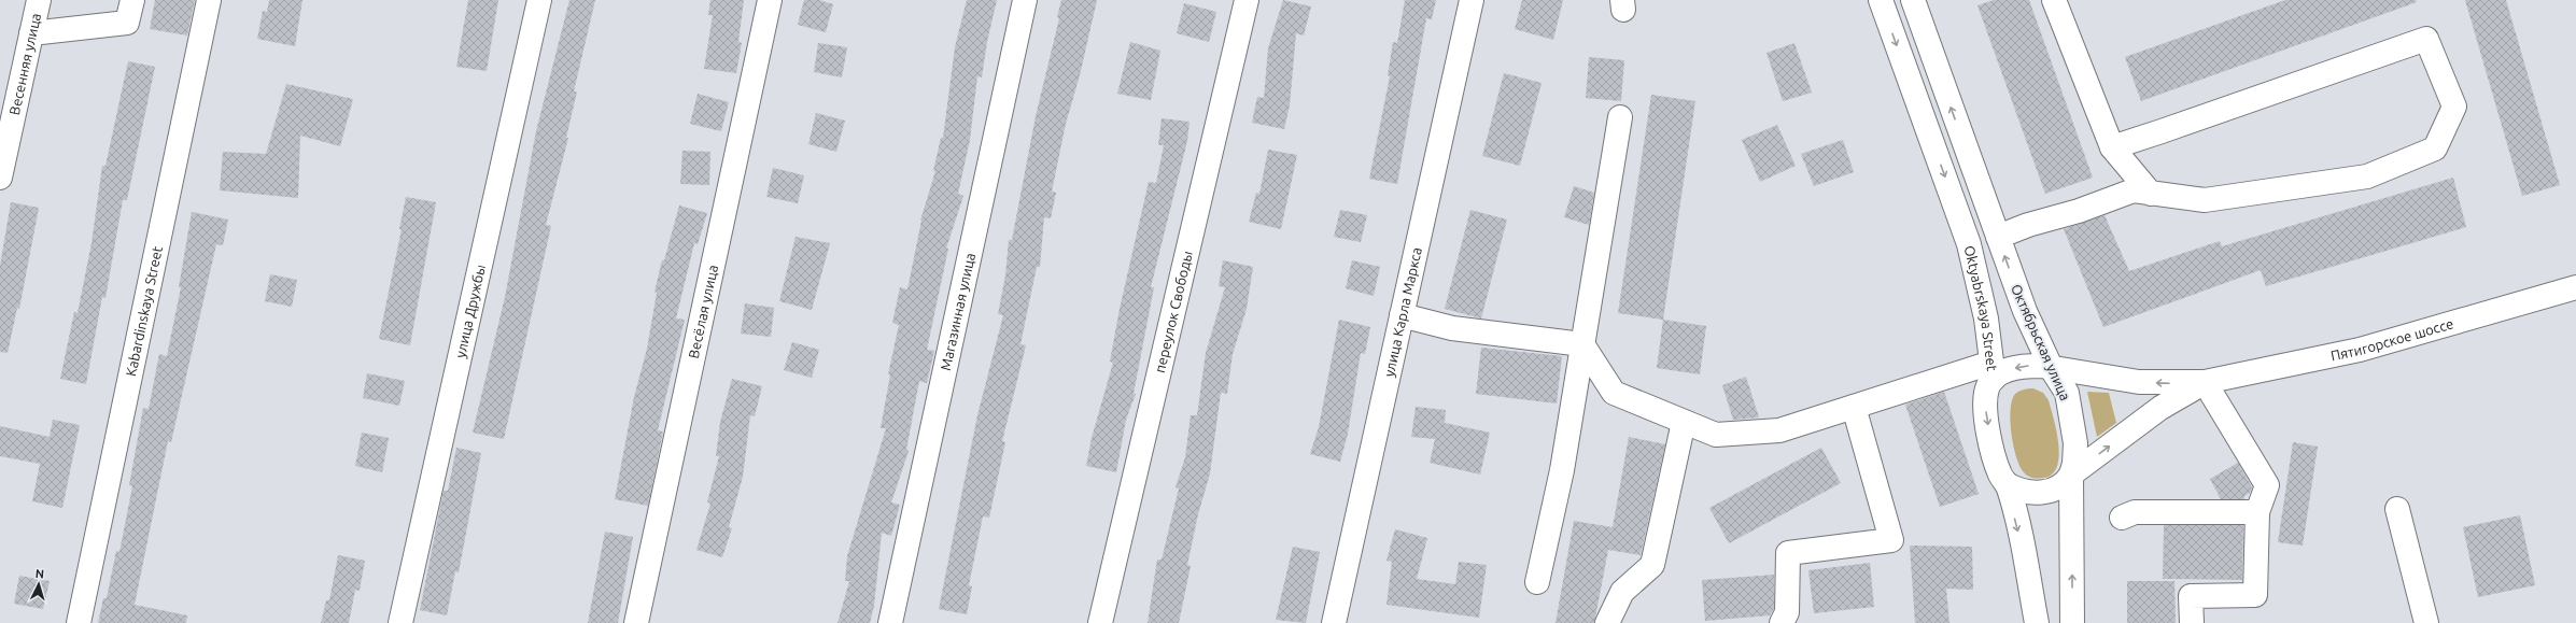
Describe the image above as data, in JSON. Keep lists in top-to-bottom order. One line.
{"streets":{"street":["Весенняя улица","Oktyabrskaya Street","улица Карла Маркса","Kabardinskaya Street","улица Дружбы","Весёлая улица","Магазинная улица","переулок Свободы","Пятигорское шоссе","Октябрьская улица"]},"crossings":[["Oktyabrskaya Street","Пятигорское шоссе"],["Oktyabrskaya Street","Октябрьская улица"],["Пятигорское шоссе","Октябрьская улица"]],"one_way":["Октябрьская улица"],"north":"top"}
